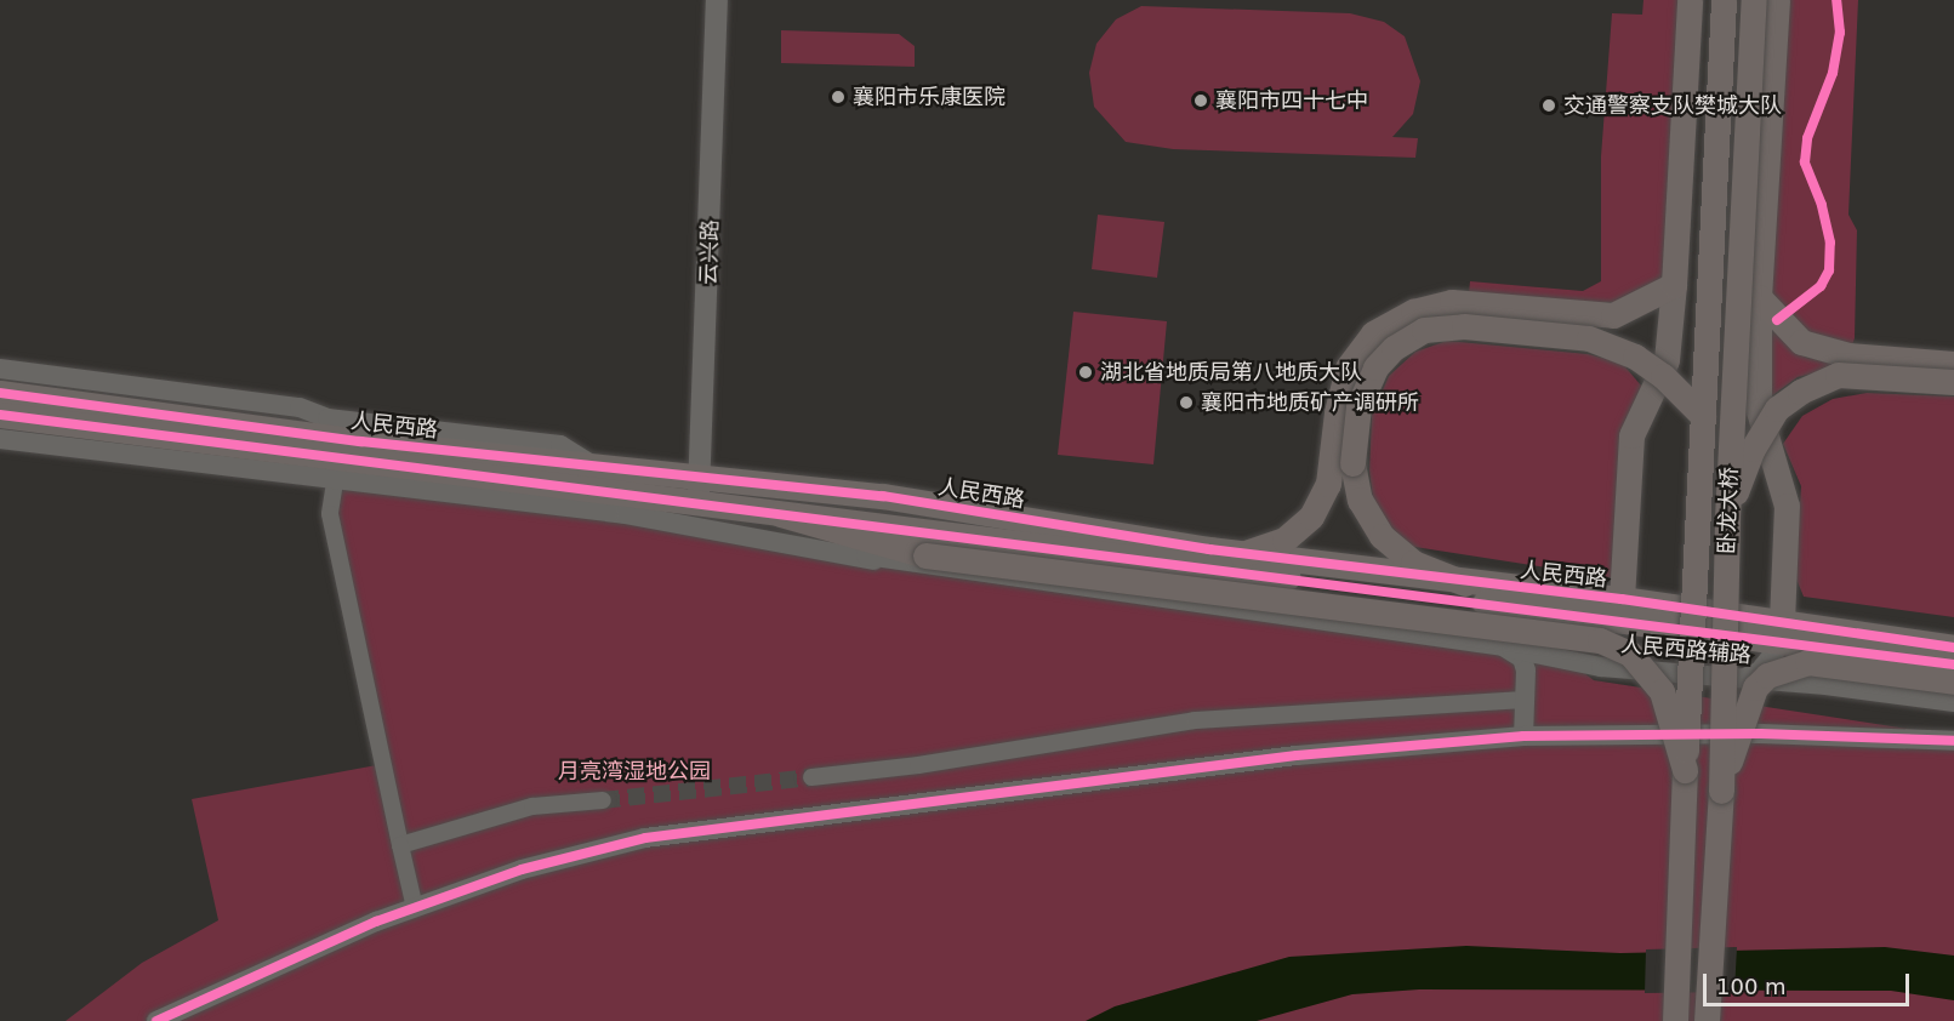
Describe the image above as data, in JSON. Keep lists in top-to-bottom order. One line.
{"streets":{"highway":["卧龙大桥"],"main road":["云兴路","人民西路"],"street":["人民西路辅路"]},"crossings":[["云兴路","人民西路"],["人民西路","人民西路辅路"]],"parks":["月亮湾湿地公园"],"places":["襄阳市乐康医院","襄阳市四十七中","交通警察支队樊城大队","湖北省地质局第八地质大队","襄阳市地质矿产调研所"],"scale_bar":"100 m"}
